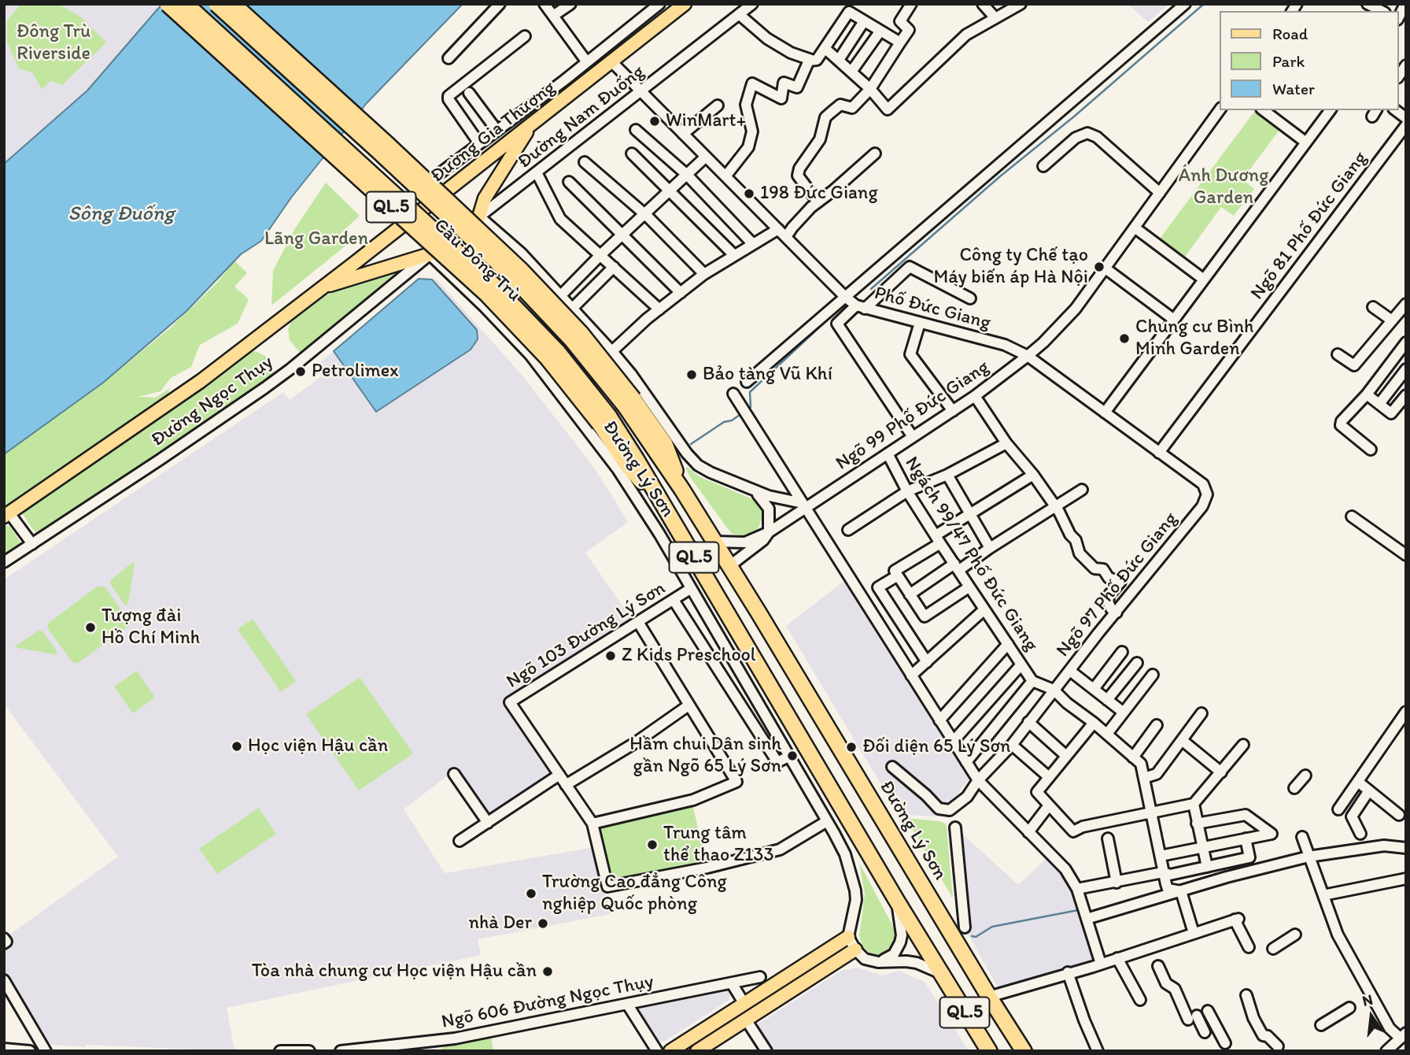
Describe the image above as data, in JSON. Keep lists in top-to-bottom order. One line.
{"streets":{"highway":["QL.5","Cầu Đông Trù","Đường Lý Sơn"],"main road":["Đường Gia Thượng","Đường Ngọc Thụy"],"street":["Đường Nam Đuống","Ngõ 81 Phố Đức Giang","Phố Đức Giang","Ngõ 99 Phố Đức Giang","Ngách 99/47 Phố Đức Giang","Ngõ 97 Phố Đức Giang","Ngõ 103 Đường Lý Sơn","Ngõ 606 Đường Ngọc Thụy"]},"crossings":[["Đường Nam Đuống","Phố Đức Giang"],["Đường Nam Đuống","Đường Ngọc Thụy"],["Đường Nam Đuống","Đường Lý Sơn"],["Đường Gia Thượng","Phố Đức Giang"],["Đường Gia Thượng","Đường Ngọc Thụy"],["Ngõ 81 Phố Đức Giang","Ngõ 97 Phố Đức Giang"],["Cầu Đông Trù","Đường Lý Sơn"],["Phố Đức Giang","Ngõ 99 Phố Đức Giang"],["Phố Đức Giang","Ngõ 97 Phố Đức Giang"],["Đường Ngọc Thụy","Đường Lý Sơn"],["Ngõ 99 Phố Đức Giang","Ngách 99/47 Phố Đức Giang"],["Ngõ 99 Phố Đức Giang","Ngõ 97 Phố Đức Giang"],["Đường Lý Sơn","Ngõ 103 Đường Lý Sơn"],["Ngách 99/47 Phố Đức Giang","Ngõ 97 Phố Đức Giang"]],"water":["Sông Đuống"],"parks":["Đông Trù Riverside","Ánh Dương Garden","Lãng Garden"],"places":["WinMart+","198 Đức Giang","Công ty Chế tạo Máy biến áp Hà Nội","Chung cư Bình Minh Garden","Petrolimex","Bảo tàng Vũ Khí","Tượng đài Hồ Chí Minh","Z Kids Preschool","Học viện Hậu cần","Đối diện 65 Lý Sơn","Hầm chui Dân sinh gần Ngõ 65 Lý Sơn","Trung tâm thể thao Z133","Trường Cao đẳng Công nghiệp Quốc phòng","nhà Der","Tòa nhà chung cư Học viện Hậu cần"],"legend":["Road","Park","Water"],"north":"top"}
